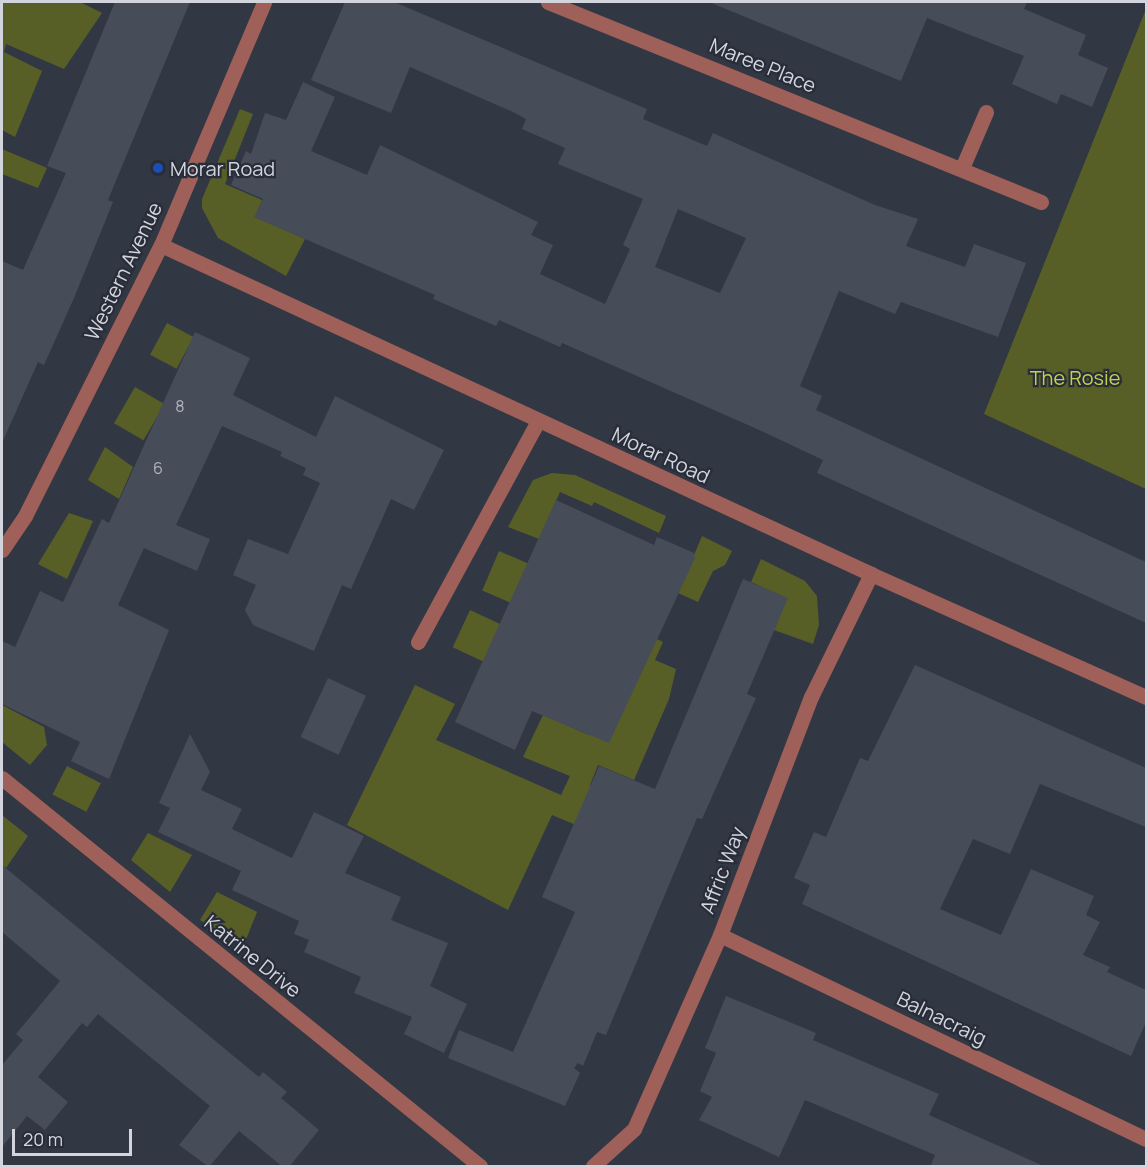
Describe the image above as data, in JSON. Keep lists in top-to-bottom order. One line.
{"streets":{"street":["Maree Place","Western Avenue","Morar Road","Affric Way","Katrine Drive","Balnacraig"]},"crossings":[["Western Avenue","Morar Road"],["Morar Road","Affric Way"],["Affric Way","Balnacraig"]],"parks":["The Rosie"],"places":["Morar Road"],"house_numbers":["8","6"],"scale_bar":"20 m"}
